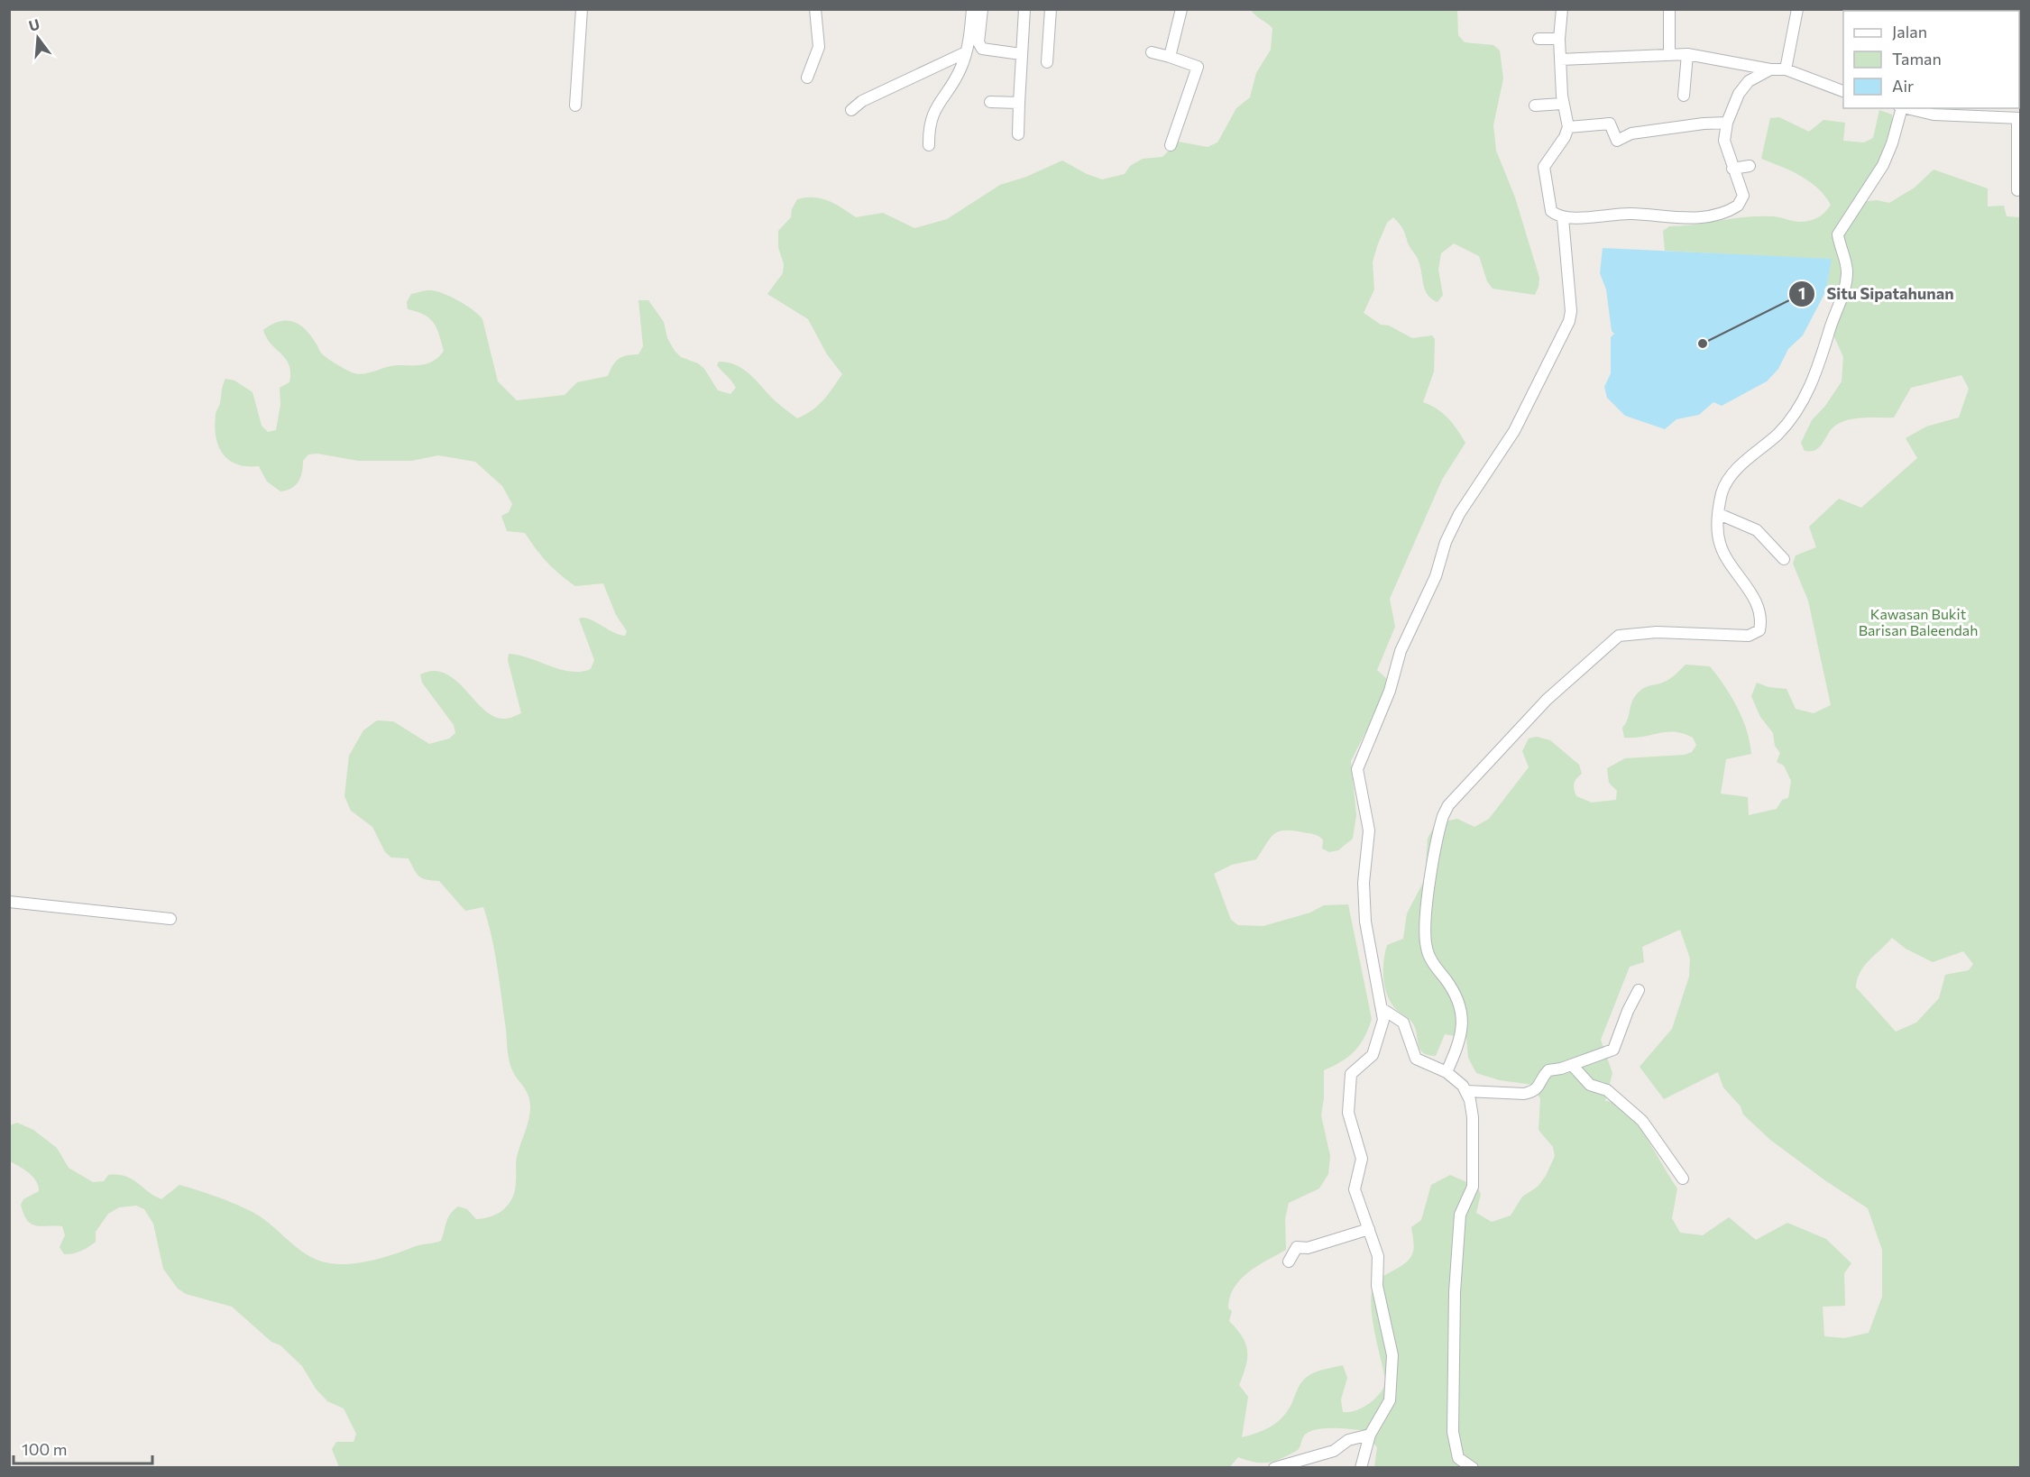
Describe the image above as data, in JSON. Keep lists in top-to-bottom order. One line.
{"parks":["Kawasan Bukit Barisan Baleendah"],"places":["Situ Sipatahunan"],"legend":["Jalan","Taman","Air"],"scale_bar":"100 m","north":"top"}
